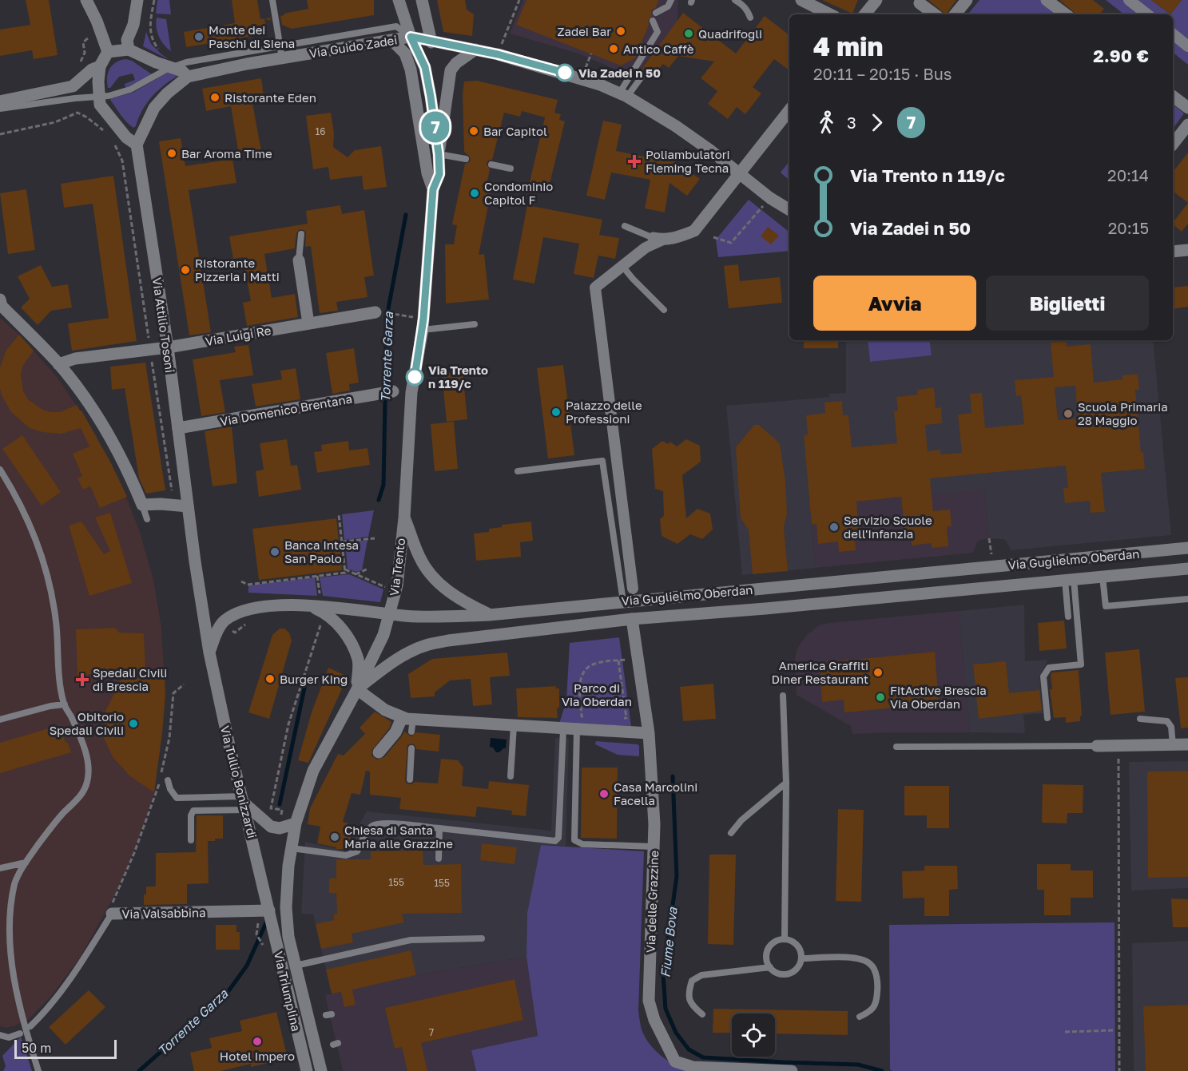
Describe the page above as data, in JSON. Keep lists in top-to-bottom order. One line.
{"streets":{"main road":["Via Guido Zadei","Via Attilio Tosoni","Via Luigi Re","Via Domenico Brentana","Via Guglielmo Oberdan","Via Trento","Via Tullio Bonizzardi","Via delle Grazzine","Via Valsabbina","Via Triumplina"]},"crossings":[["Via Guido Zadei","Via Trento"],["Via Attilio Tosoni","Via Luigi Re"],["Via Attilio Tosoni","Via Domenico Brentana"],["Via Attilio Tosoni","Via Tullio Bonizzardi"],["Via Guglielmo Oberdan","Via Trento"],["Via Guglielmo Oberdan","Via Tullio Bonizzardi"],["Via Guglielmo Oberdan","Via delle Grazzine"],["Via Trento","Via Triumplina"],["Via Tullio Bonizzardi","Via Valsabbina"],["Via Tullio Bonizzardi","Via Triumplina"],["Via Valsabbina","Via Triumplina"]],"water":["Torrente Garza","Fiume Bova"],"parks":["Parco di Via Oberdan"],"places":{"other":["Zadei Bar","Quadrifogli","Monte dei Paschi di Siena","Antico Caffè","Via Zadei n 50","Ristorante Eden","Bar Capitol","Bar Aroma Time","Condominio Capitol F","Ristorante Pizzeria I Matti","Via Trento n 119/c","Palazzo delle Professioni","Scuola Primaria 28 Maggio","Servizio Scuole dell'Infanzia","Banca Intesa San Paolo","America Graffiti Diner Restaurant","Burger King","FitActive Brescia Via Oberdan","Obitorio Spedali Civili","Casa Marcolini Facella","Chiesa di Santa Maria alle Grazzine","Hotel Impero"],"health":["Poliambulatori Fleming Tecna","Spedali Civili di Brescia"]},"lines":["bus line 7"],"house_numbers":["16","155","155","7"],"scale_bar":"50 m","page":{"on_map":"7","heading":["4 min","20:11 – 20:15 · Bus","2.90 €"],"legs":["3","7"],"list":[{"name":"Via Trento n 119/c","value":"20:14"},{"name":"Via Zadei n 50","value":"20:15"}],"buttons":["Avvia","Biglietti"],"scale":"50 m"}}
